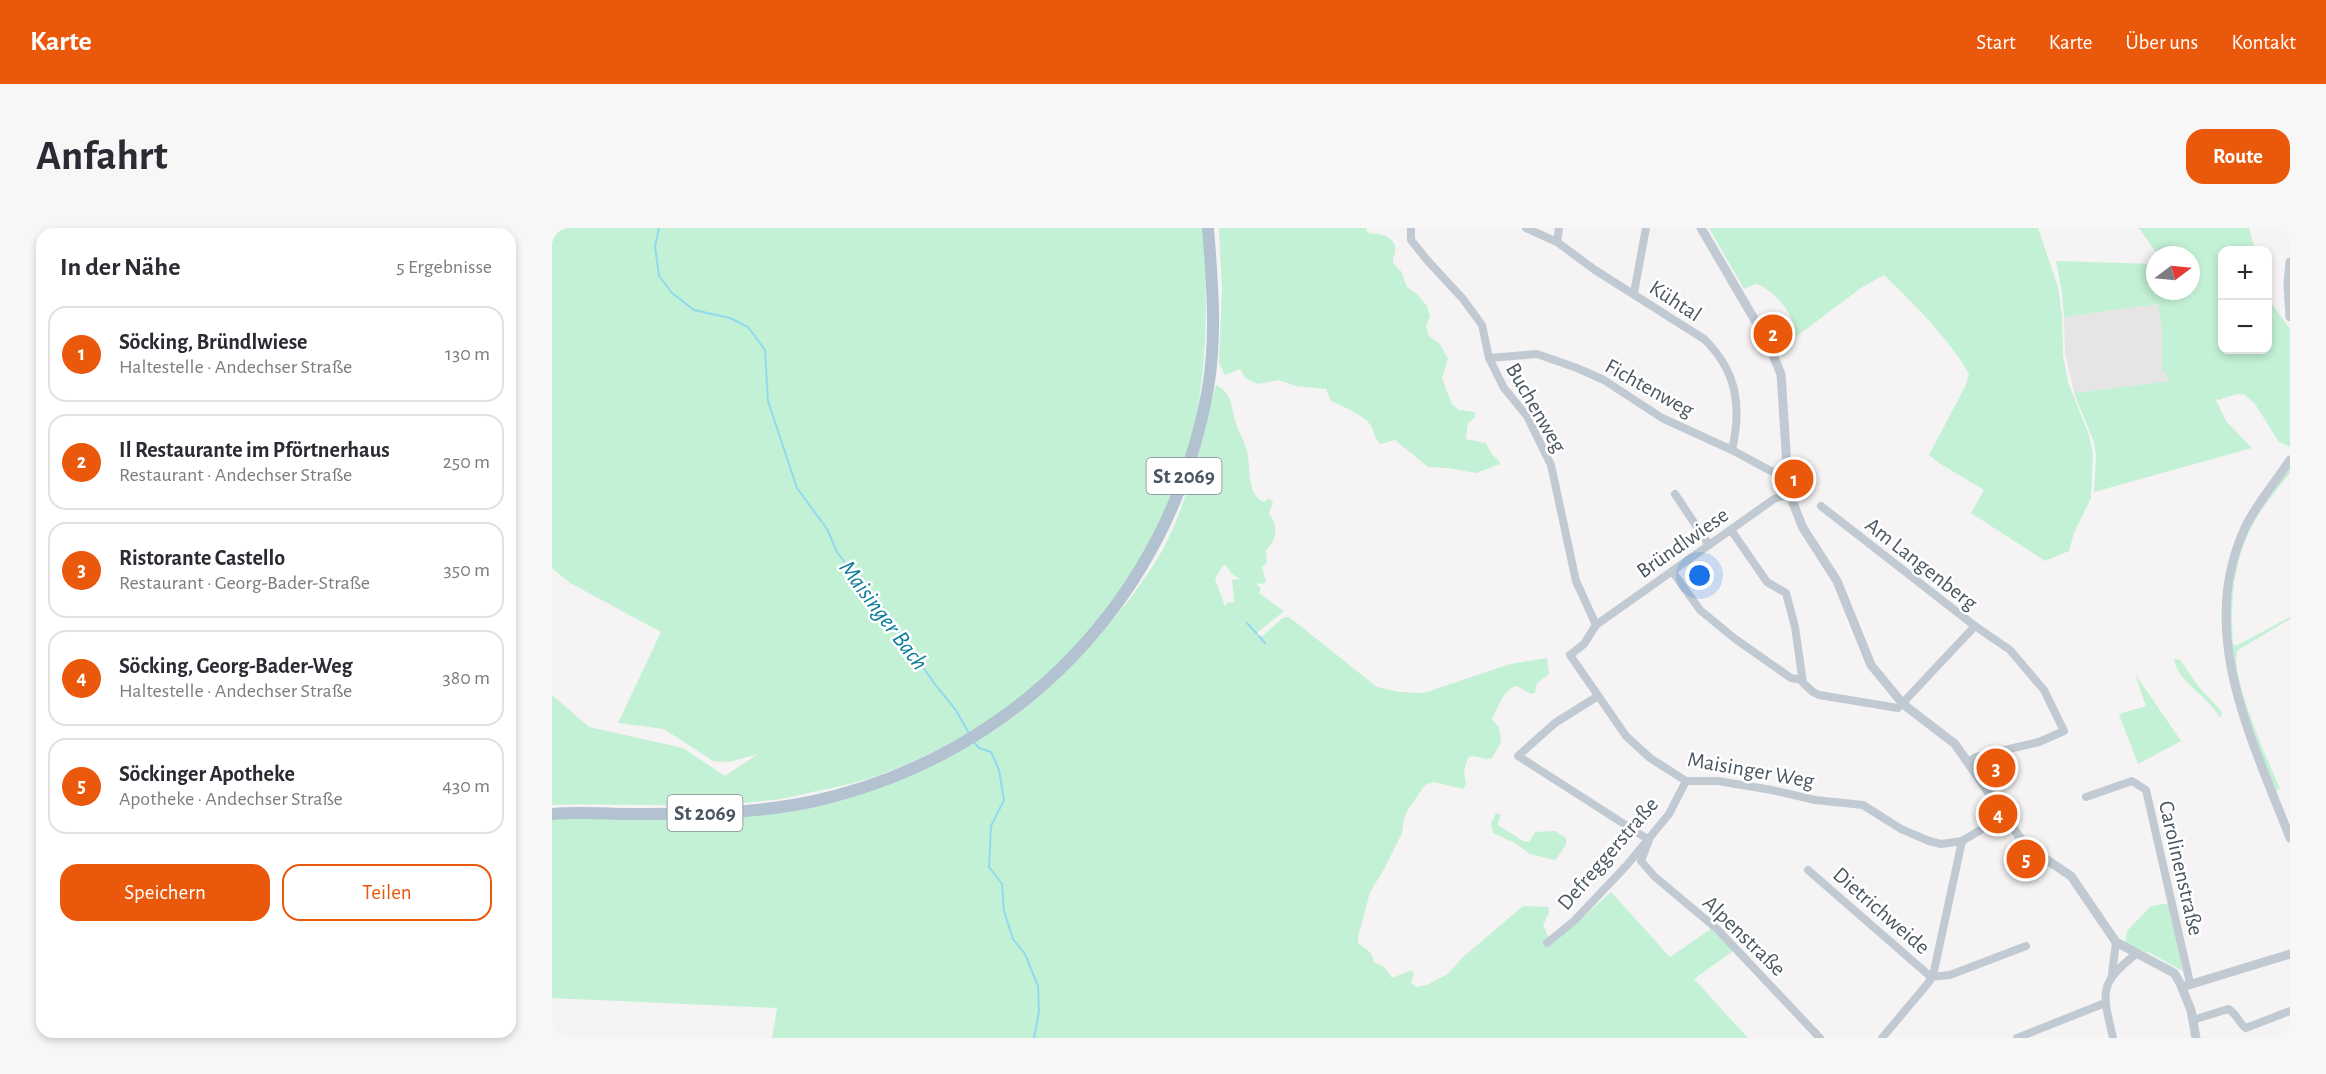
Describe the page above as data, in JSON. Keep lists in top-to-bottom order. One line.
{"streets":{"main road":["St 2069"],"street":["Kühtal","Fichtenweg","Buchenweg","Bründlwiese","Am Langenberg","Maisinger Weg","Defreggerstraße","Carolinenstraße","Dietrichweide","Alpenstraße"]},"crossings":[["Kühtal","Fichtenweg"],["Fichtenweg","Buchenweg"],["Buchenweg","Bründlwiese"],["Buchenweg","Maisinger Weg"],["Bründlwiese","Maisinger Weg"],["Maisinger Weg","Defreggerstraße"],["Defreggerstraße","Alpenstraße"]],"water":["Maisinger Bach"],"north":"right","page":{"header":"Karte","nav":["Start","Karte","Über uns","Kontakt"],"buttons":["Route",["Speichern","Teilen"]],"title":"Anfahrt","heading":["In der Nähe","5 Ergebnisse"],"map_buttons":["+","−"],"list":[{"mark":"1","name":"Söcking, Bründlwiese","note":"Haltestelle · Andechser Straße","value":"130 m"},{"mark":"2","name":"Il Restaurante im Pförtnerhaus","note":"Restaurant · Andechser Straße","value":"250 m"},{"mark":"3","name":"Ristorante Castello","note":"Restaurant · Georg-Bader-Straße","value":"350 m"},{"mark":"4","name":"Söcking, Georg-Bader-Weg","note":"Haltestelle · Andechser Straße","value":"380 m"},{"mark":"5","name":"Söckinger Apotheke","note":"Apotheke · Andechser Straße","value":"430 m"}],"pins":["2","1","3","4","5"]}}
